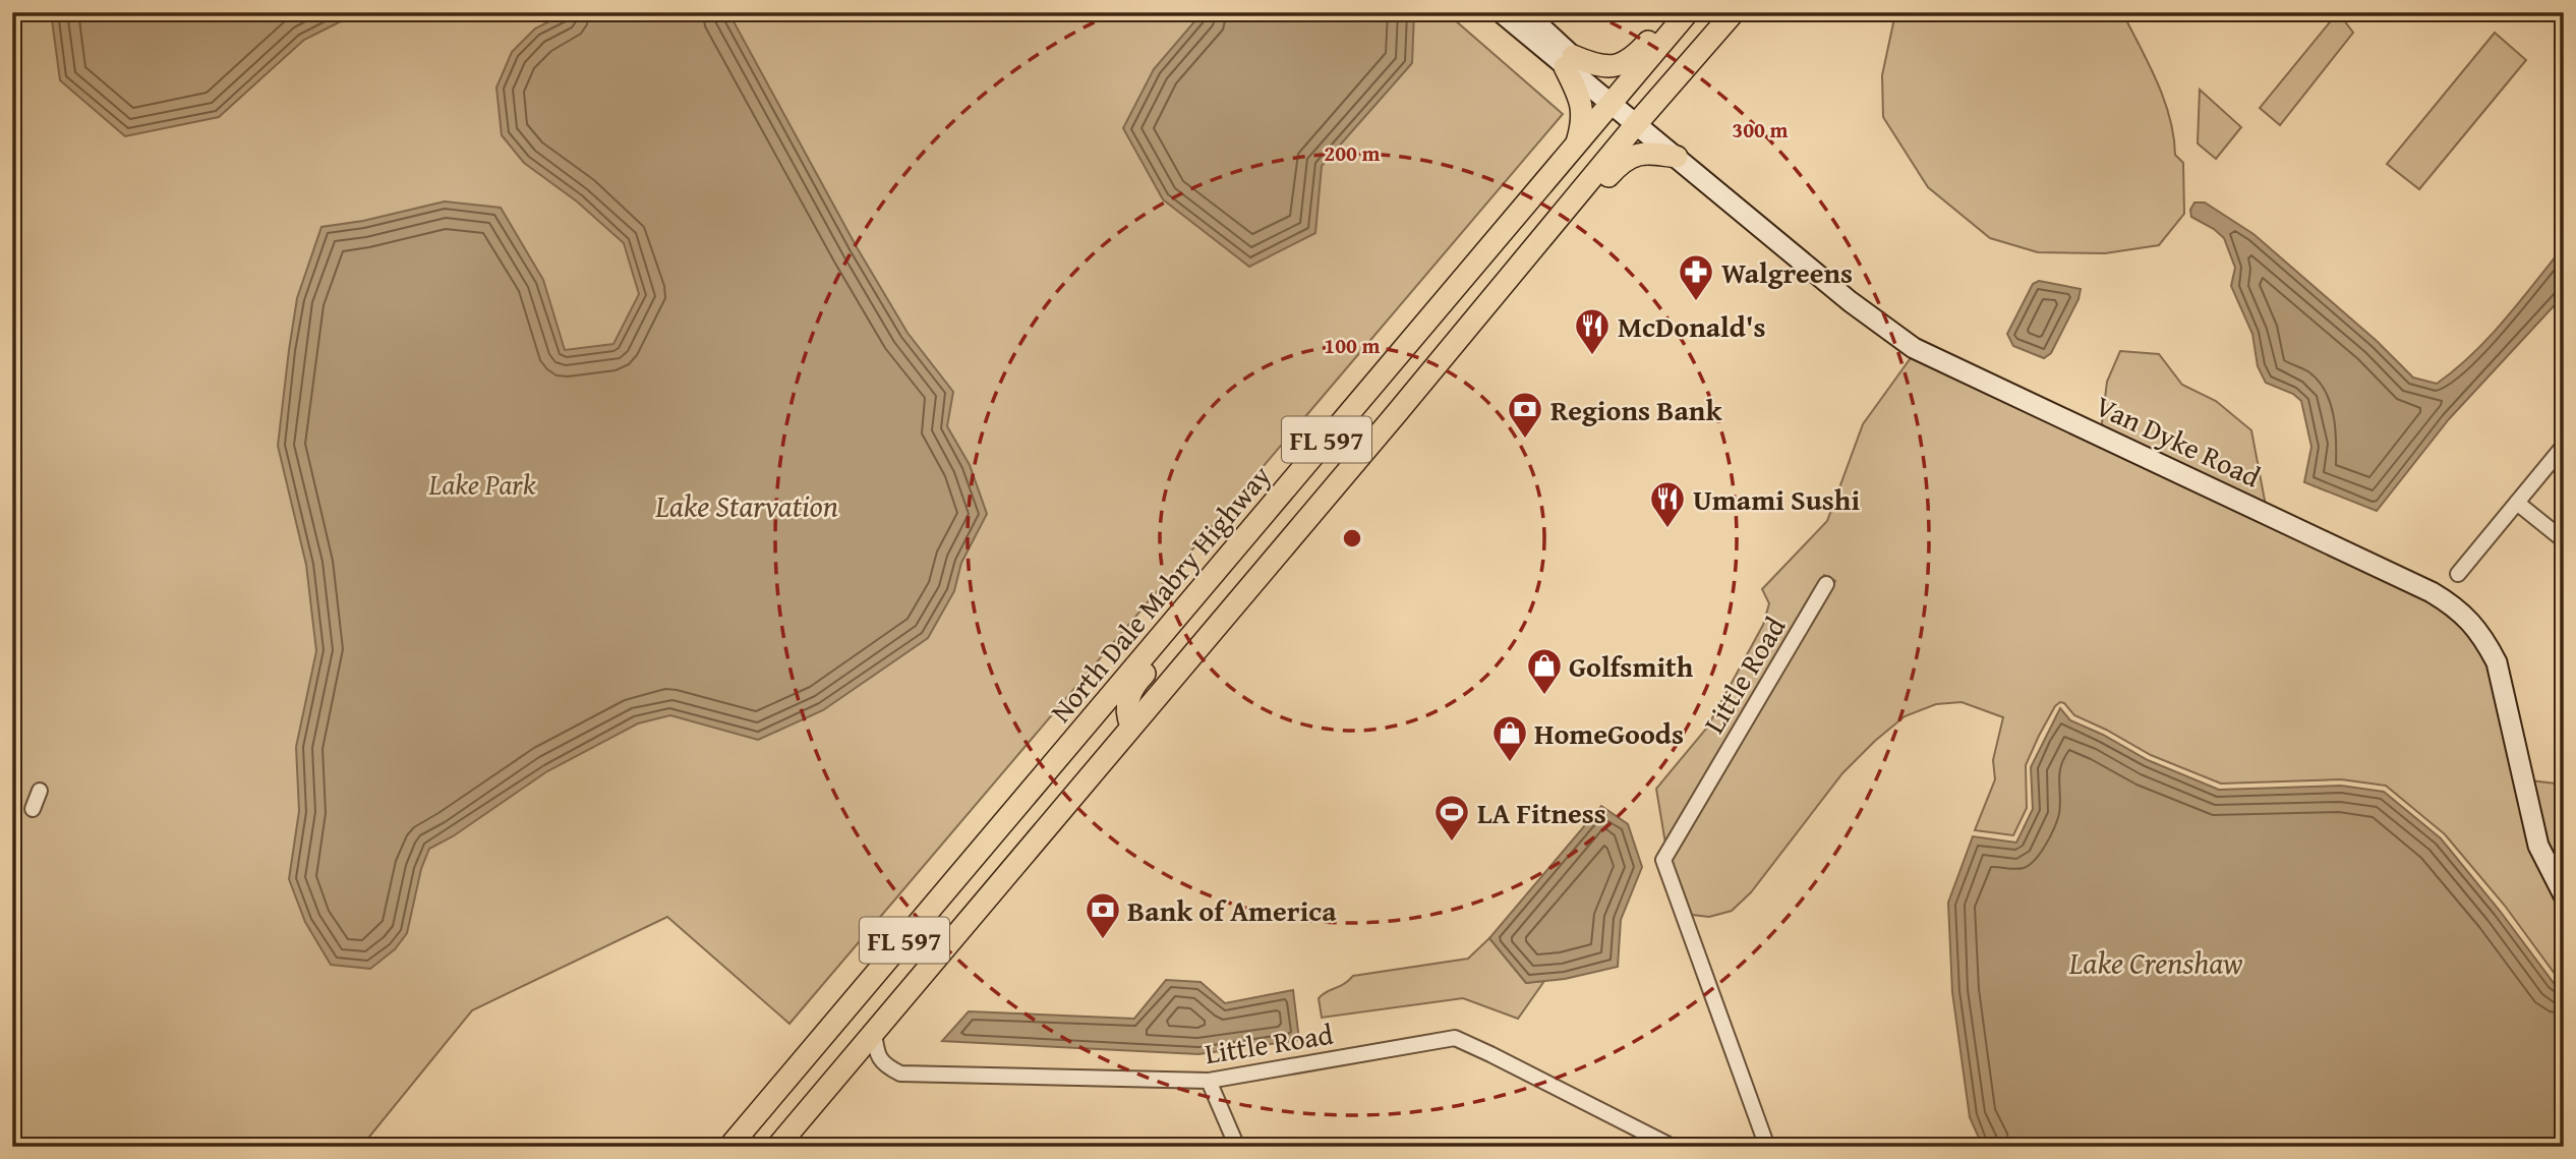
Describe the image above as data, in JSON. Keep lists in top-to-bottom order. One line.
{"streets":{"main road":["FL 597","North Dale Mabry Highway"],"street":["Van Dyke Road","Little Road"]},"crossings":[["FL 597","Van Dyke Road"],["FL 597","Little Road"],["Van Dyke Road","North Dale Mabry Highway"]],"water":["Lake Starvation","Lake Crenshaw"],"parks":["Lake Park"],"places":{"pharmacy":["Walgreens"],"restaurant":["McDonald's","Umami Sushi"],"bank":["Regions Bank","Bank of America"],"shop":["Golfsmith","HomeGoods"],"sports":["LA Fitness"]},"rings":["300 m","200 m","100 m"]}
